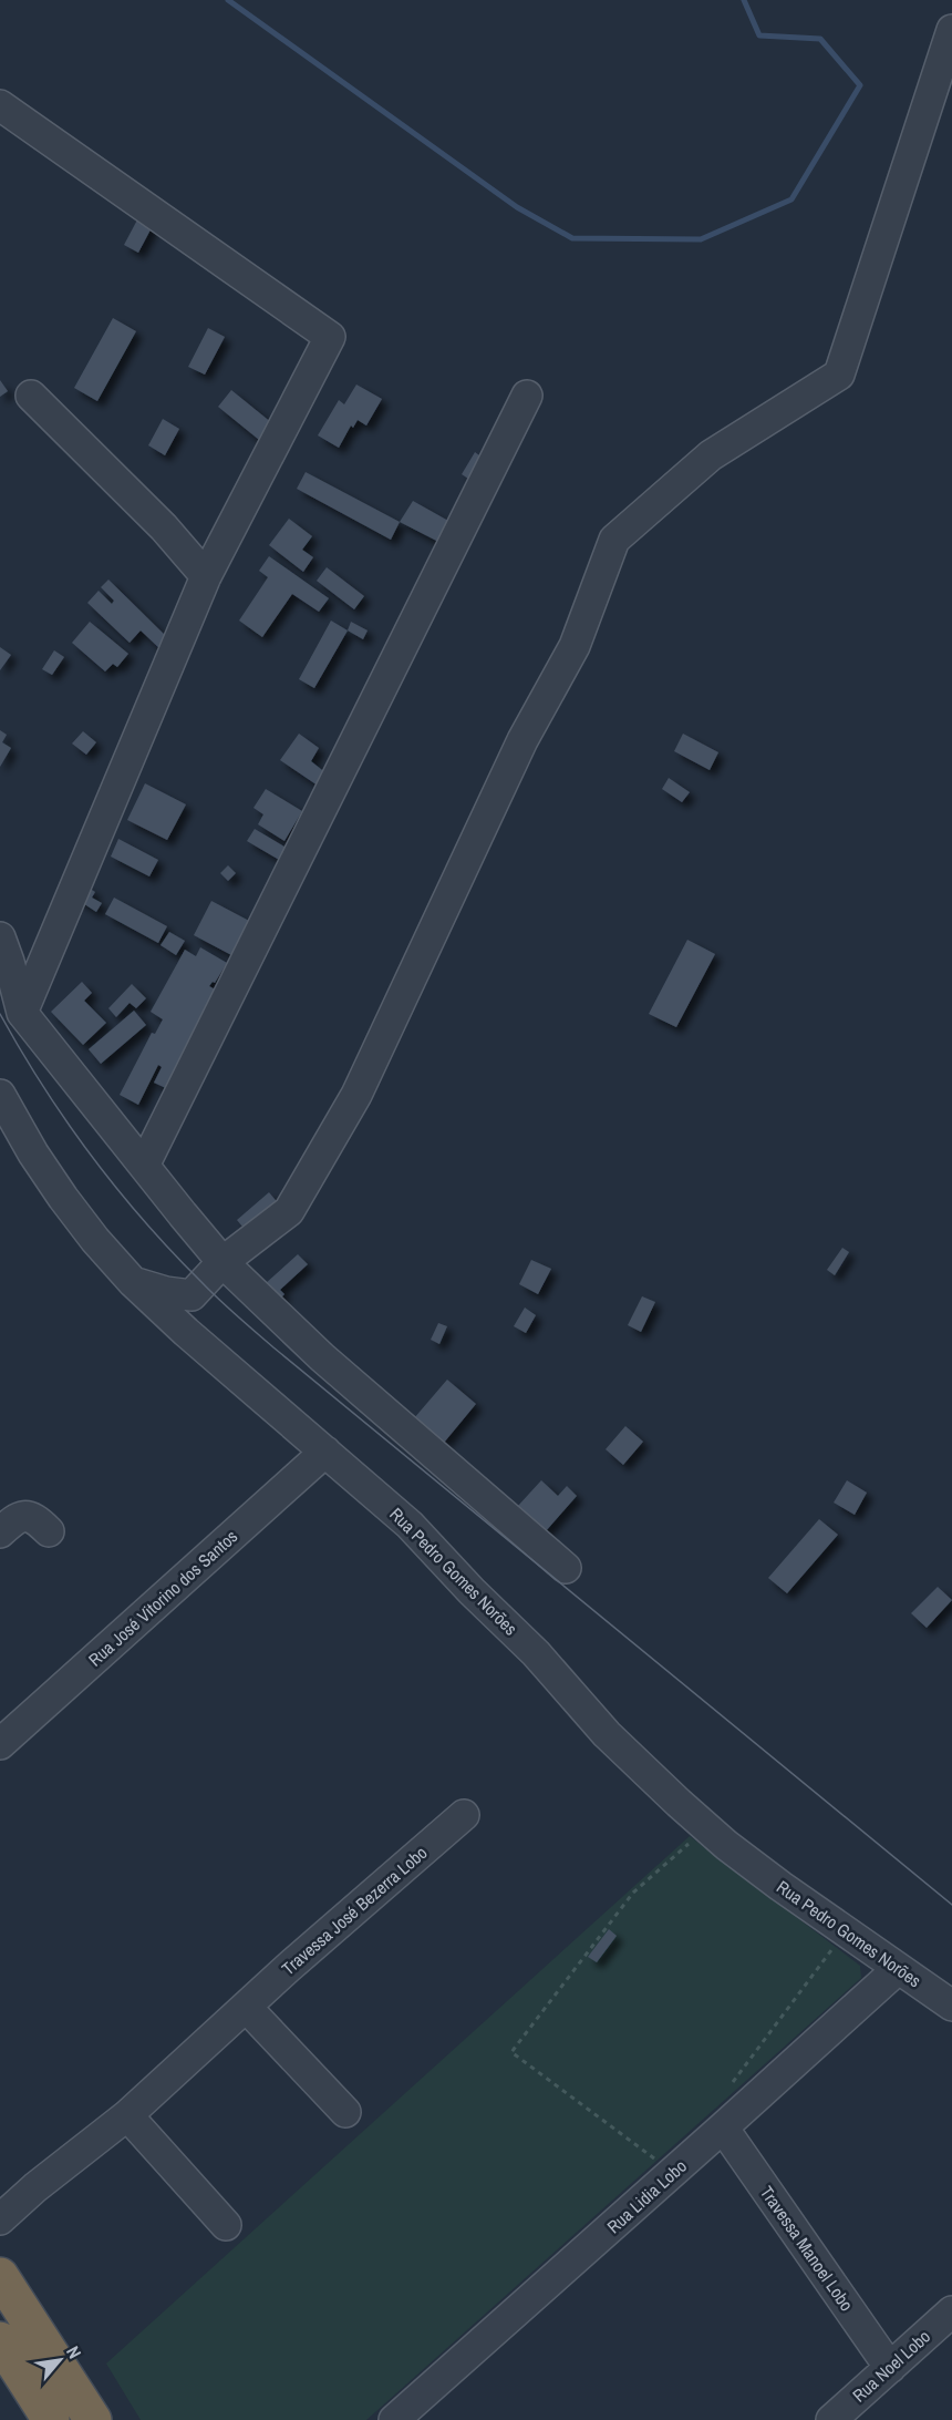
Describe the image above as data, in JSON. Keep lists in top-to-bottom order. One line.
{"streets":{"street":["Rua Pedro Gomes Norões","Rua José Vitorino dos Santos","Travessa José Bezerra Lobo","Rua Lidia Lobo","Travessa Manoel Lobo","Rua Noel Lobo"]},"crossings":[["Rua Pedro Gomes Norões","Rua José Vitorino dos Santos"],["Rua Pedro Gomes Norões","Rua Lidia Lobo"],["Rua Lidia Lobo","Travessa Manoel Lobo"],["Travessa Manoel Lobo","Rua Noel Lobo"]],"north":"top right"}
